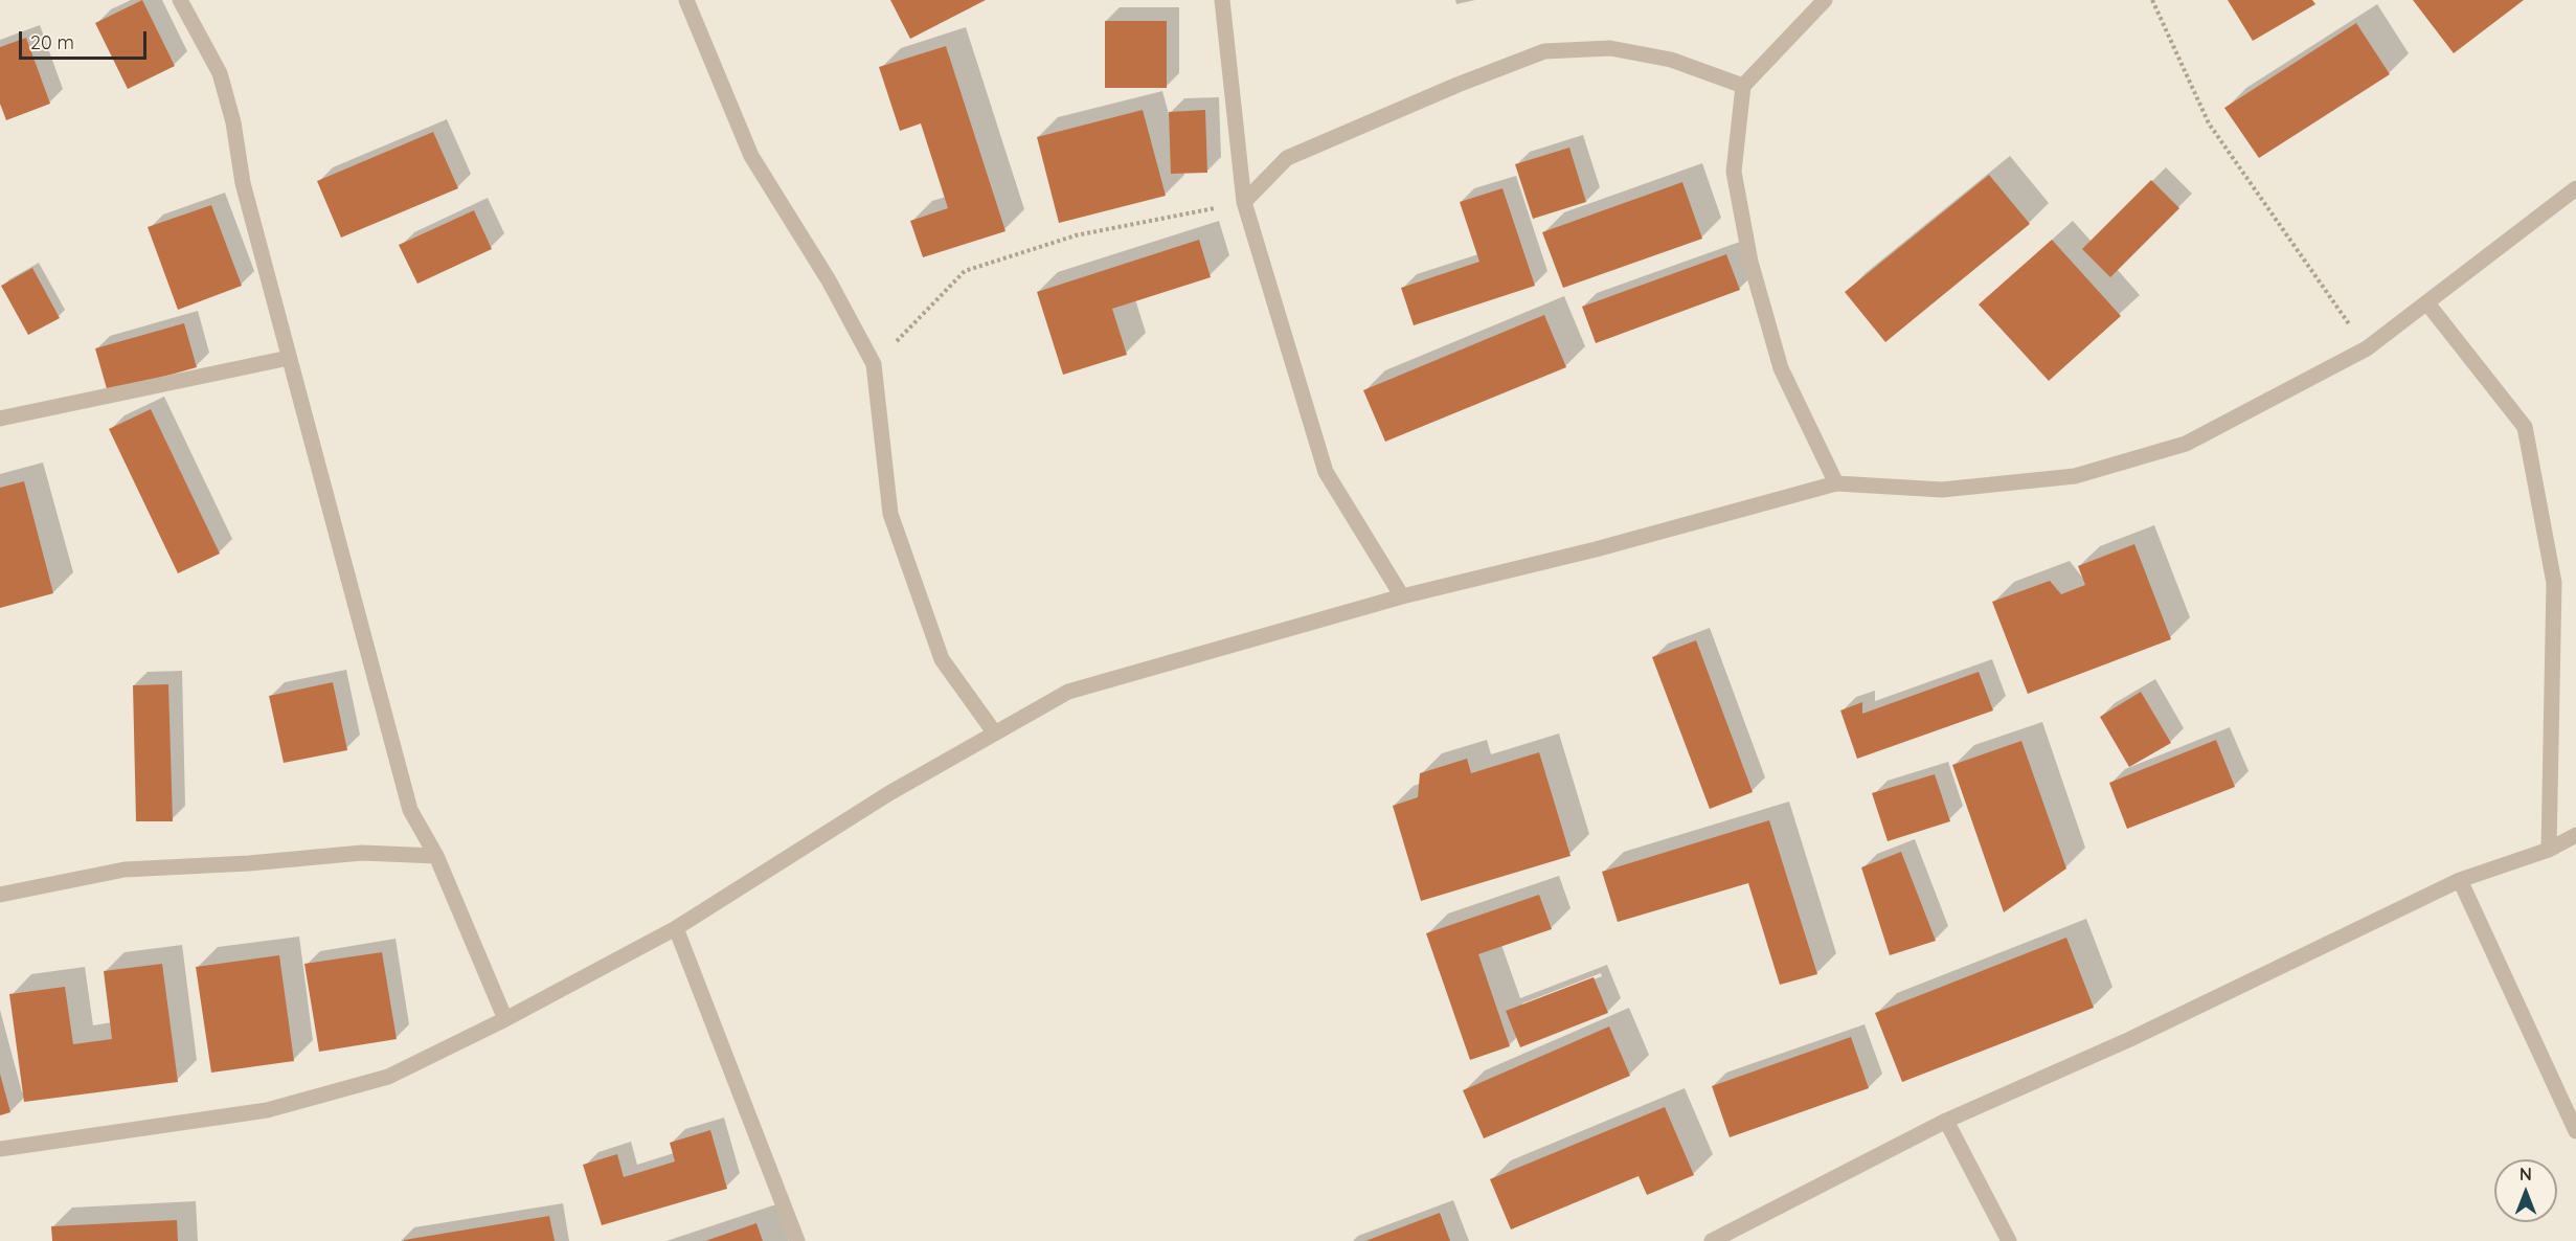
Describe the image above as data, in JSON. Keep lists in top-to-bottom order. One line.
{"scale_bar":"20 m","north":"top"}
